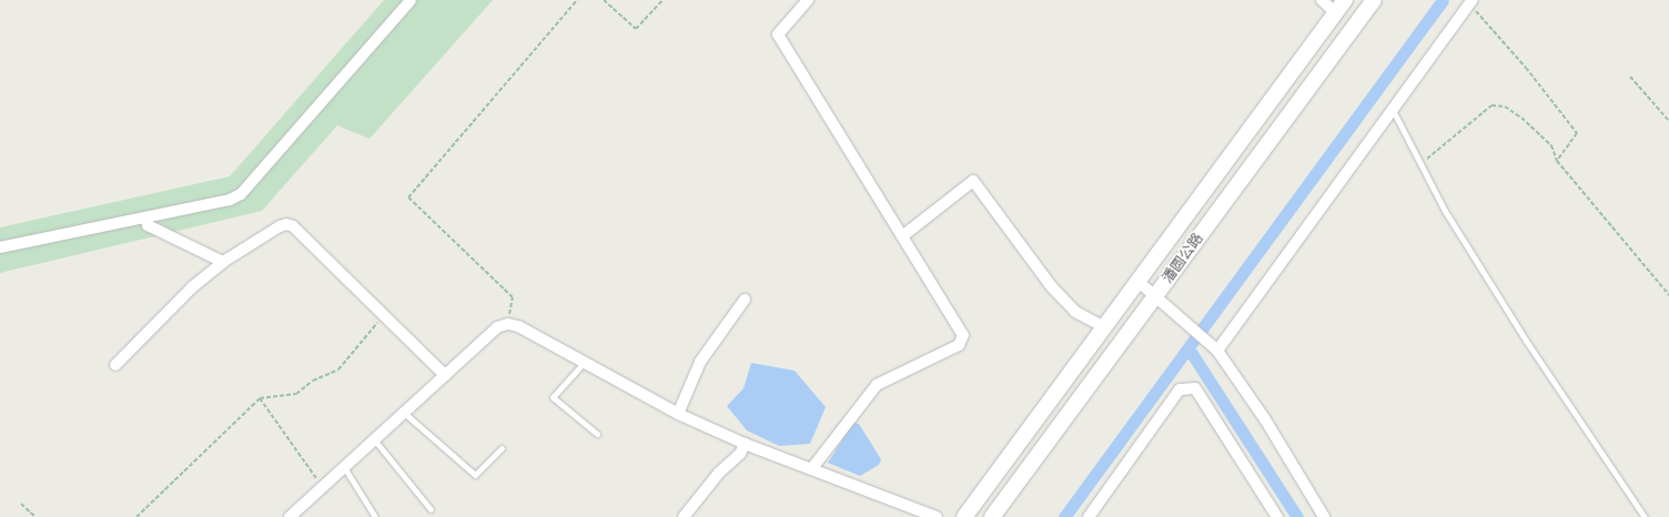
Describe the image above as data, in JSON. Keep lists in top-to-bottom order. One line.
{"streets":{"main road":["潘圆公路"]}}
